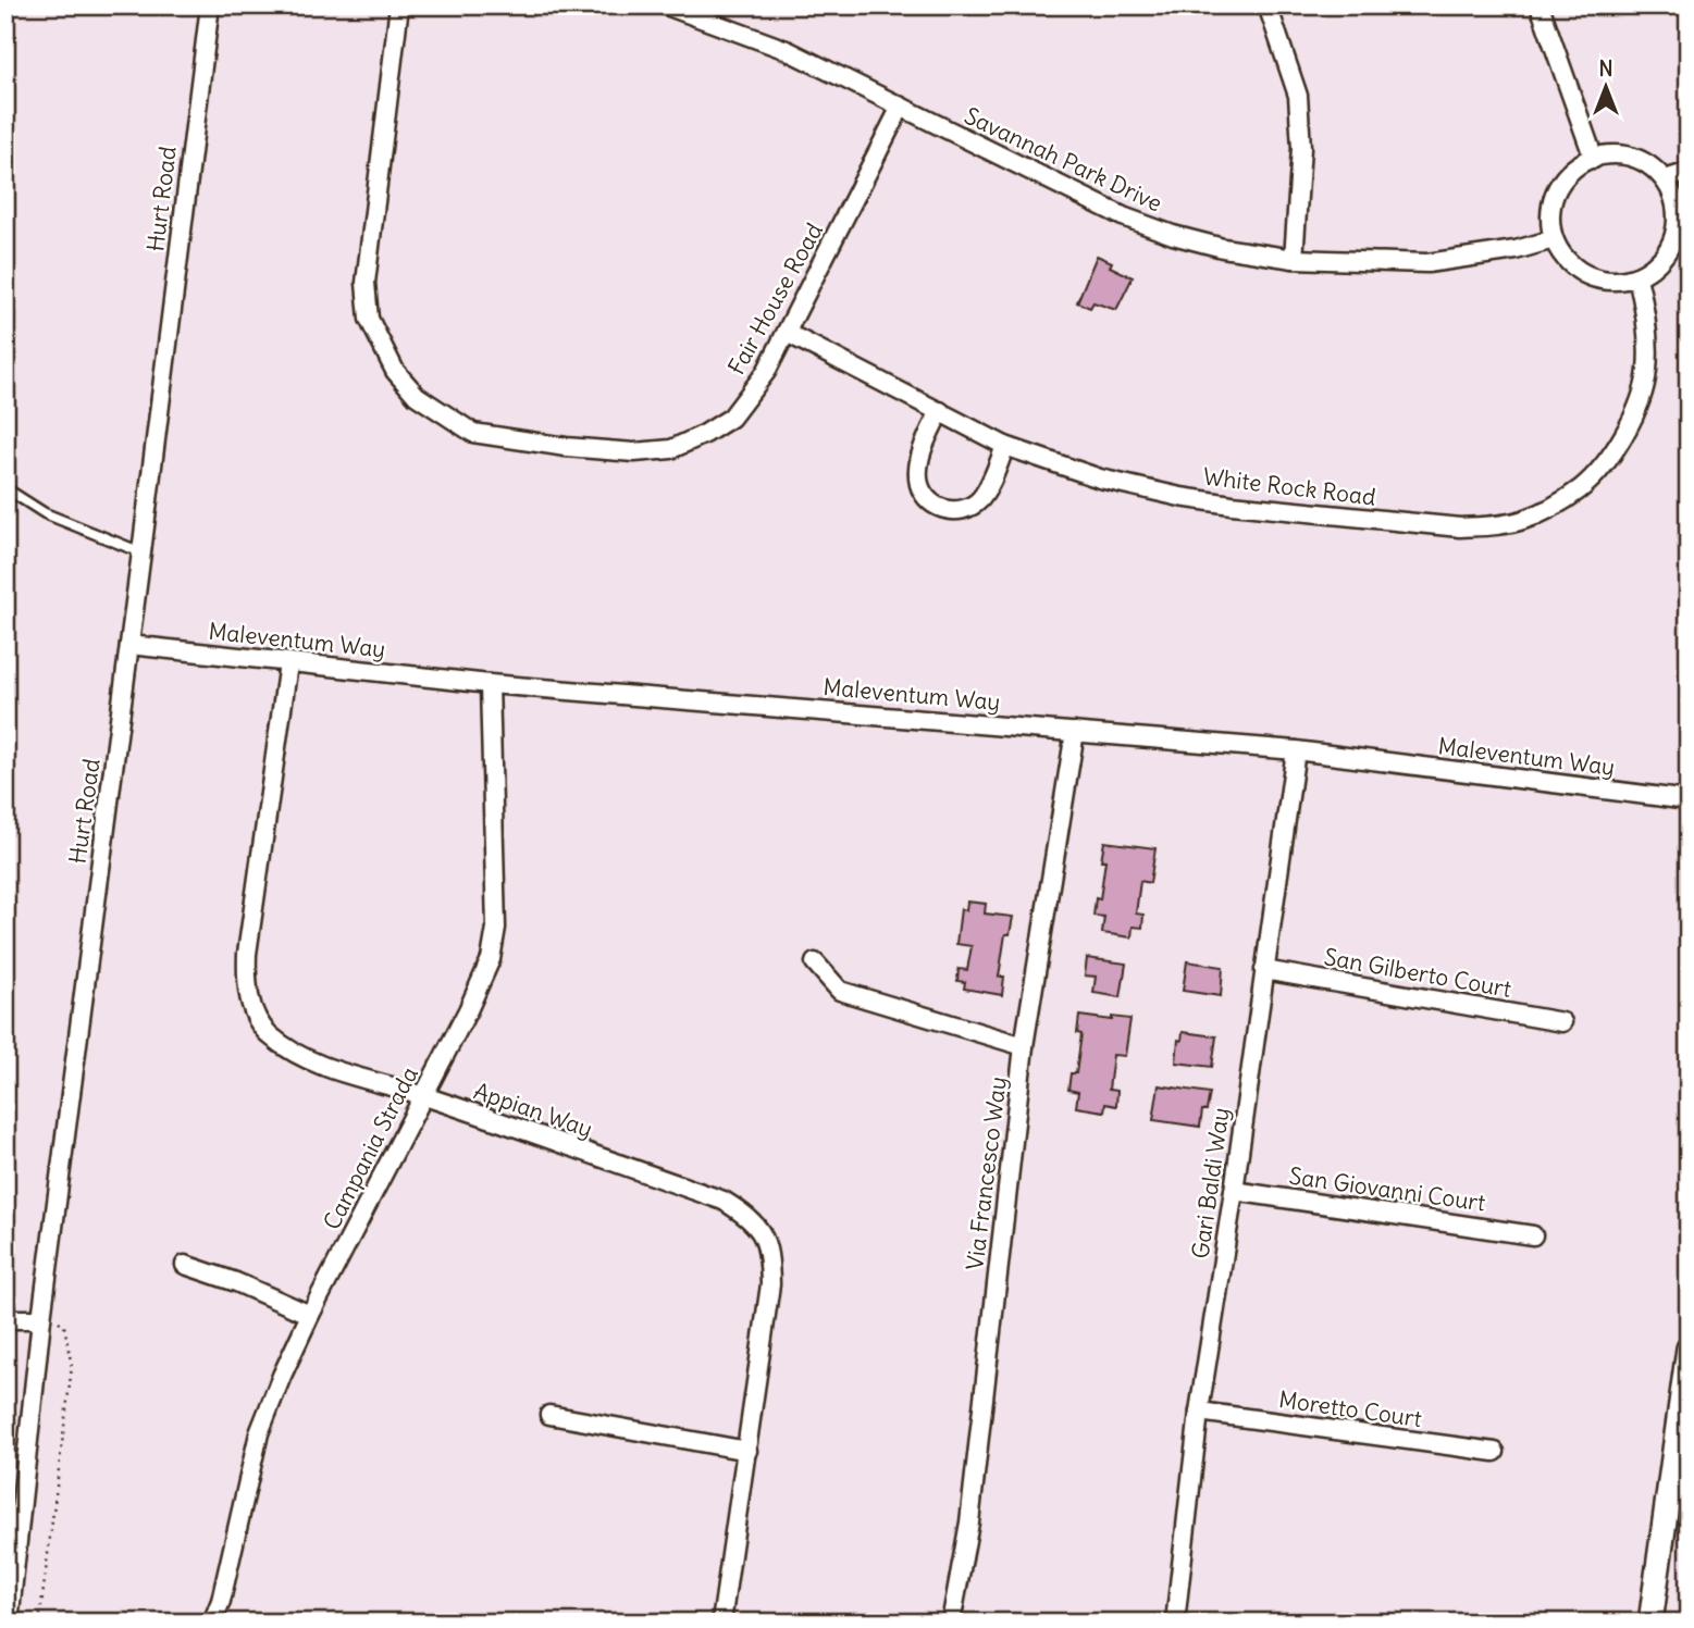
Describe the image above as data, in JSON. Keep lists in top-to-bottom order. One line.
{"streets":{"street":["Savannah Park Drive","Hurt Road","Fair House Road","White Rock Road","Maleventum Way","San Gilberto Court","Appian Way","Campania Strada","Via Francesco Way","Gari Baldi Way","San Giovanni Court","Moretto Court"]},"crossings":[["Savannah Park Drive","Fair House Road"],["Savannah Park Drive","White Rock Road"],["Hurt Road","Maleventum Way"],["Fair House Road","White Rock Road"],["Maleventum Way","Appian Way"],["Maleventum Way","Campania Strada"],["Maleventum Way","Via Francesco Way"],["Maleventum Way","Gari Baldi Way"],["San Gilberto Court","Gari Baldi Way"],["Appian Way","Campania Strada"],["Gari Baldi Way","San Giovanni Court"],["Gari Baldi Way","Moretto Court"]],"north":"top"}
